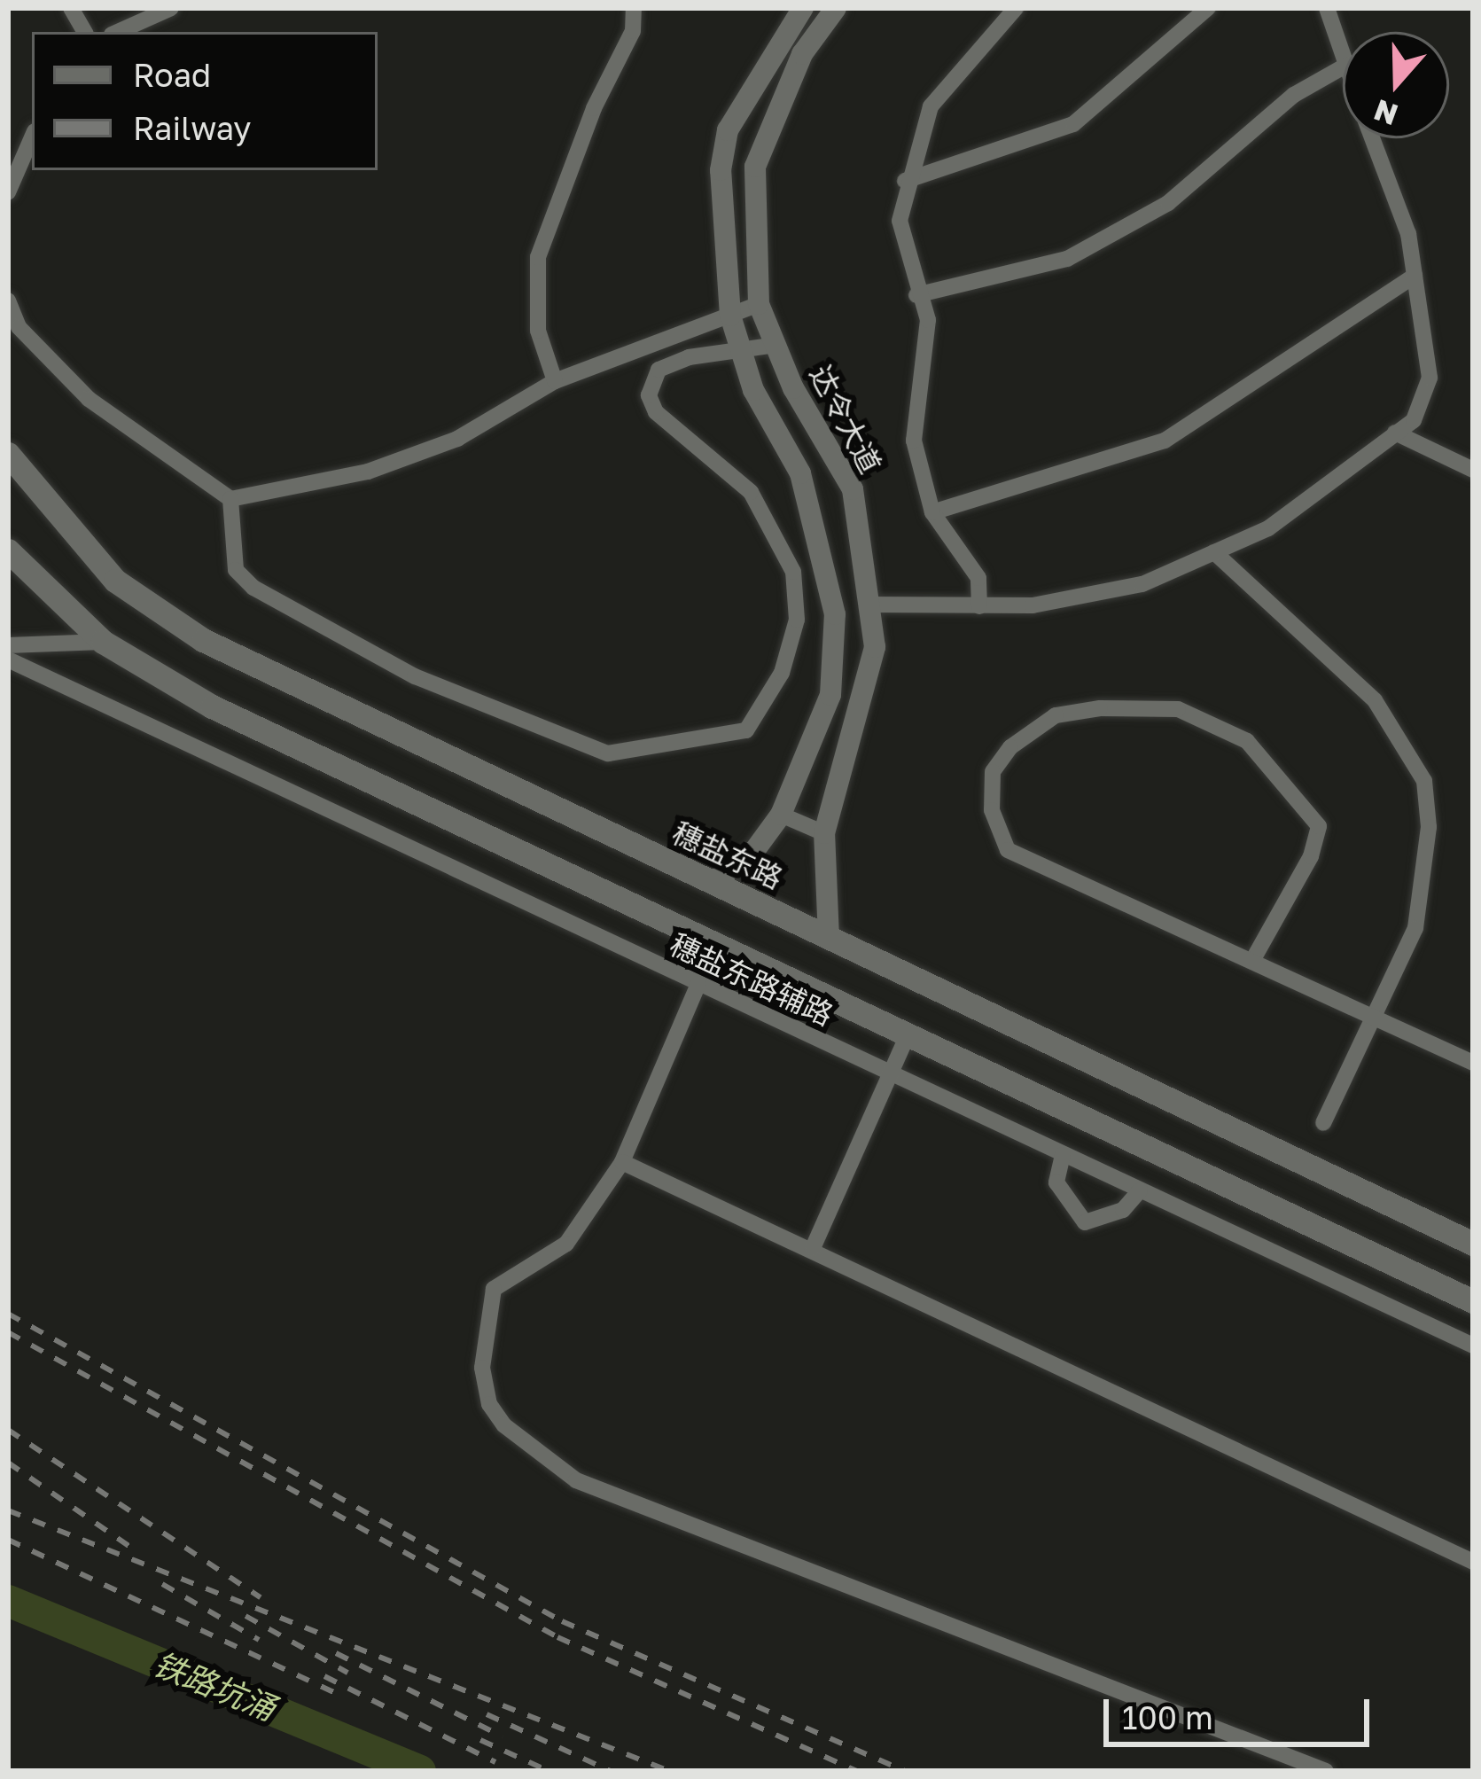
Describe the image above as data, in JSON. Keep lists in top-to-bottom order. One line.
{"streets":{"main road":["穗盐东路"],"street":["达令大道","穗盐东路辅路"]},"crossings":[["达令大道","穗盐东路"]],"water":["铁路坑涌"],"legend":["Road","Railway"],"scale_bar":"100 m","north":"bottom"}
